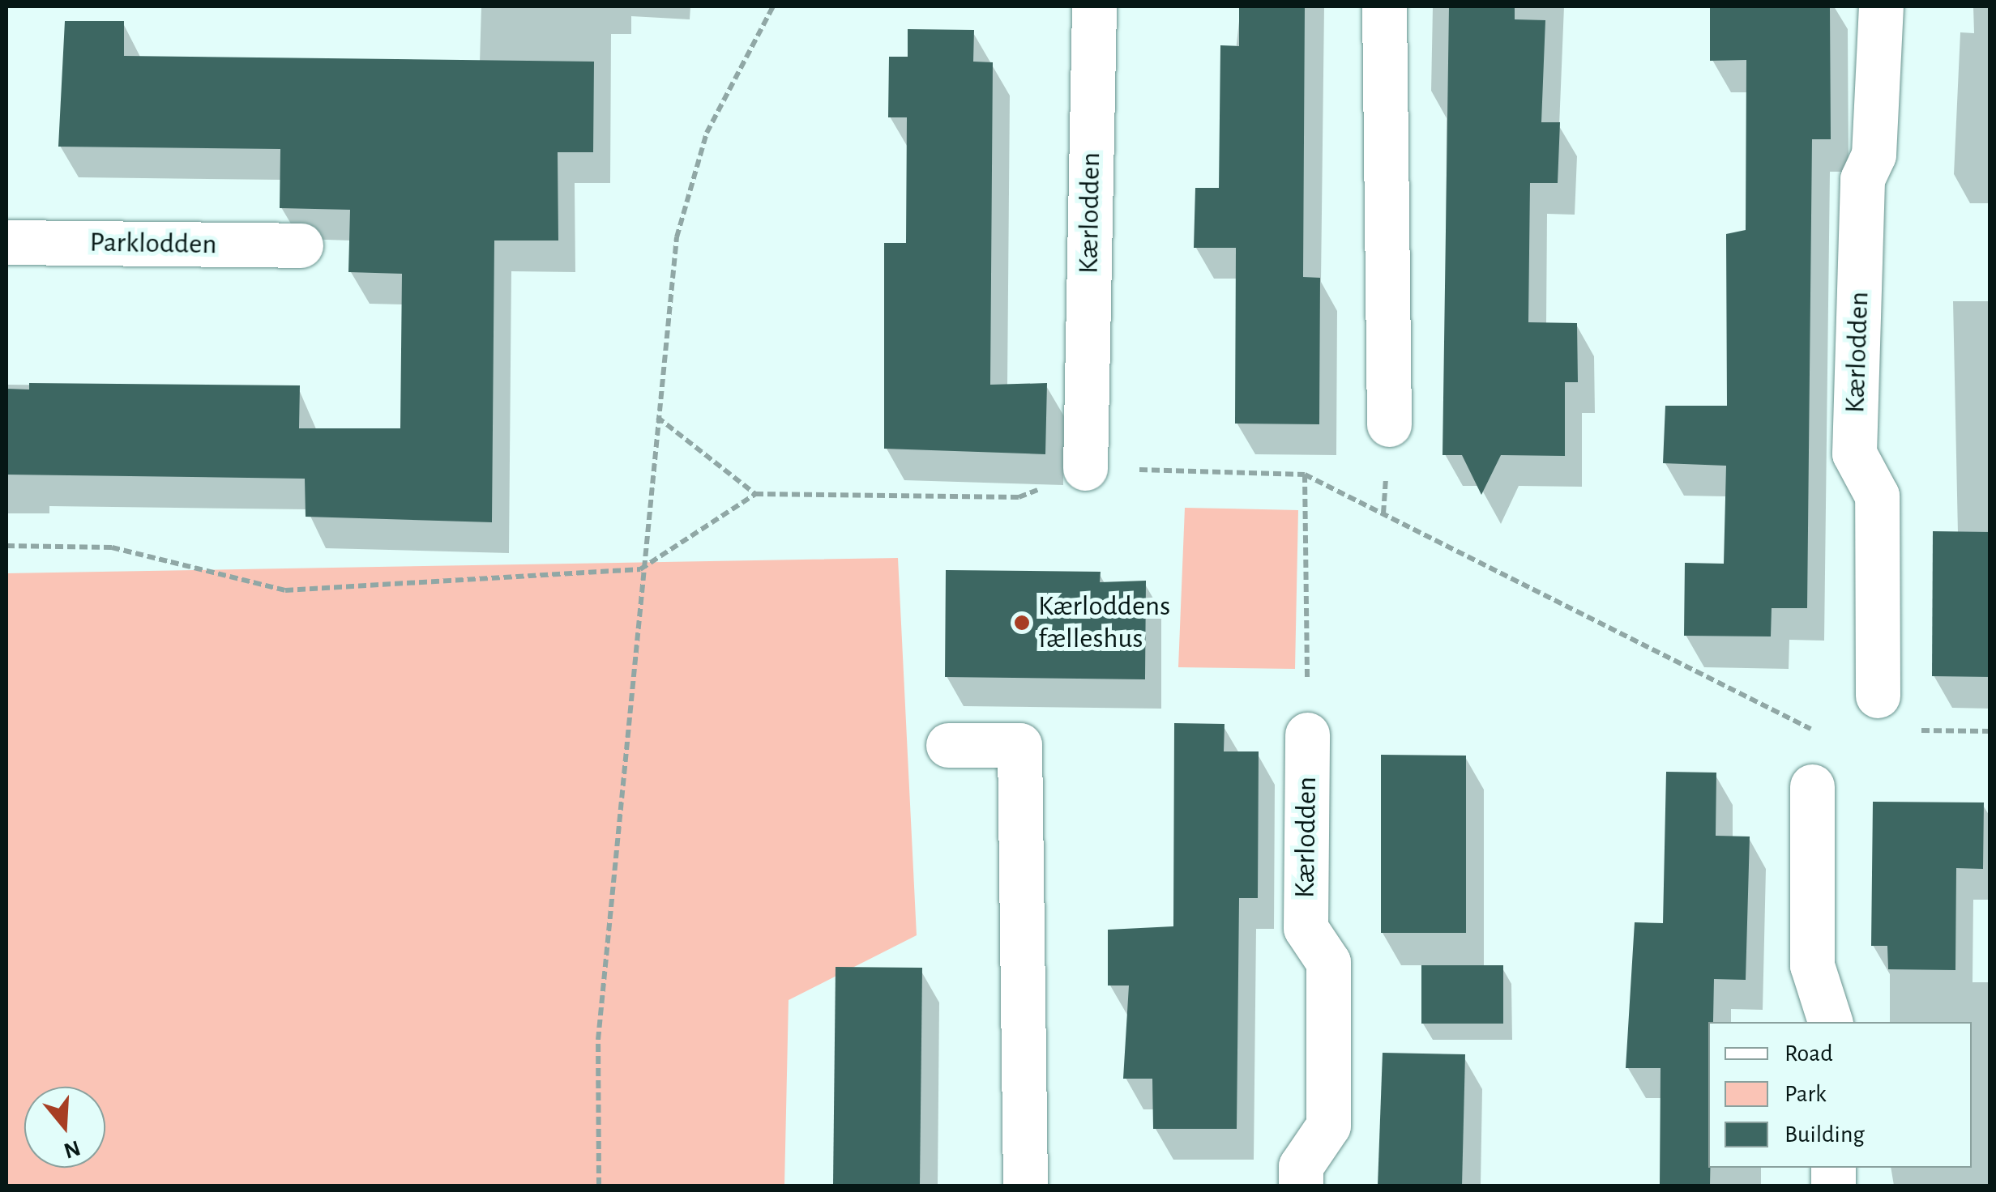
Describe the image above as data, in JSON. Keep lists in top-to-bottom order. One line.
{"streets":{"street":["Kærlodden","Parklodden"]},"places":["Kærloddens fælleshus"],"legend":["Road","Park","Building"],"north":"bottom"}
